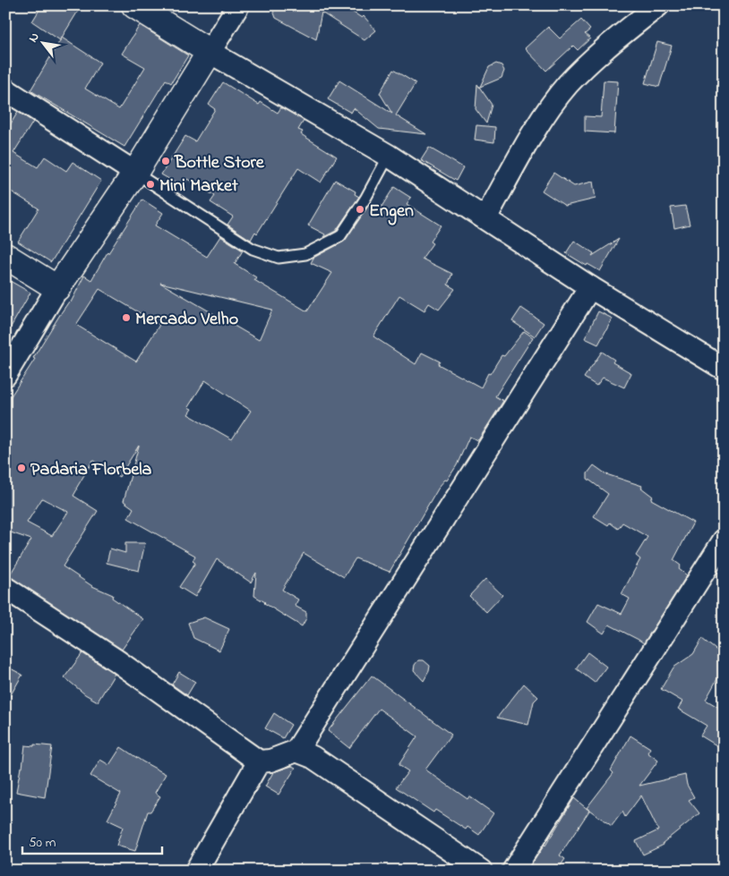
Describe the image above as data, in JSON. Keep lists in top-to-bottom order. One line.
{"places":["Bottle Store","Mini Market","Engen","Mercado Velho","Padaria Florbela"],"scale_bar":"50 m","north":"top left"}
